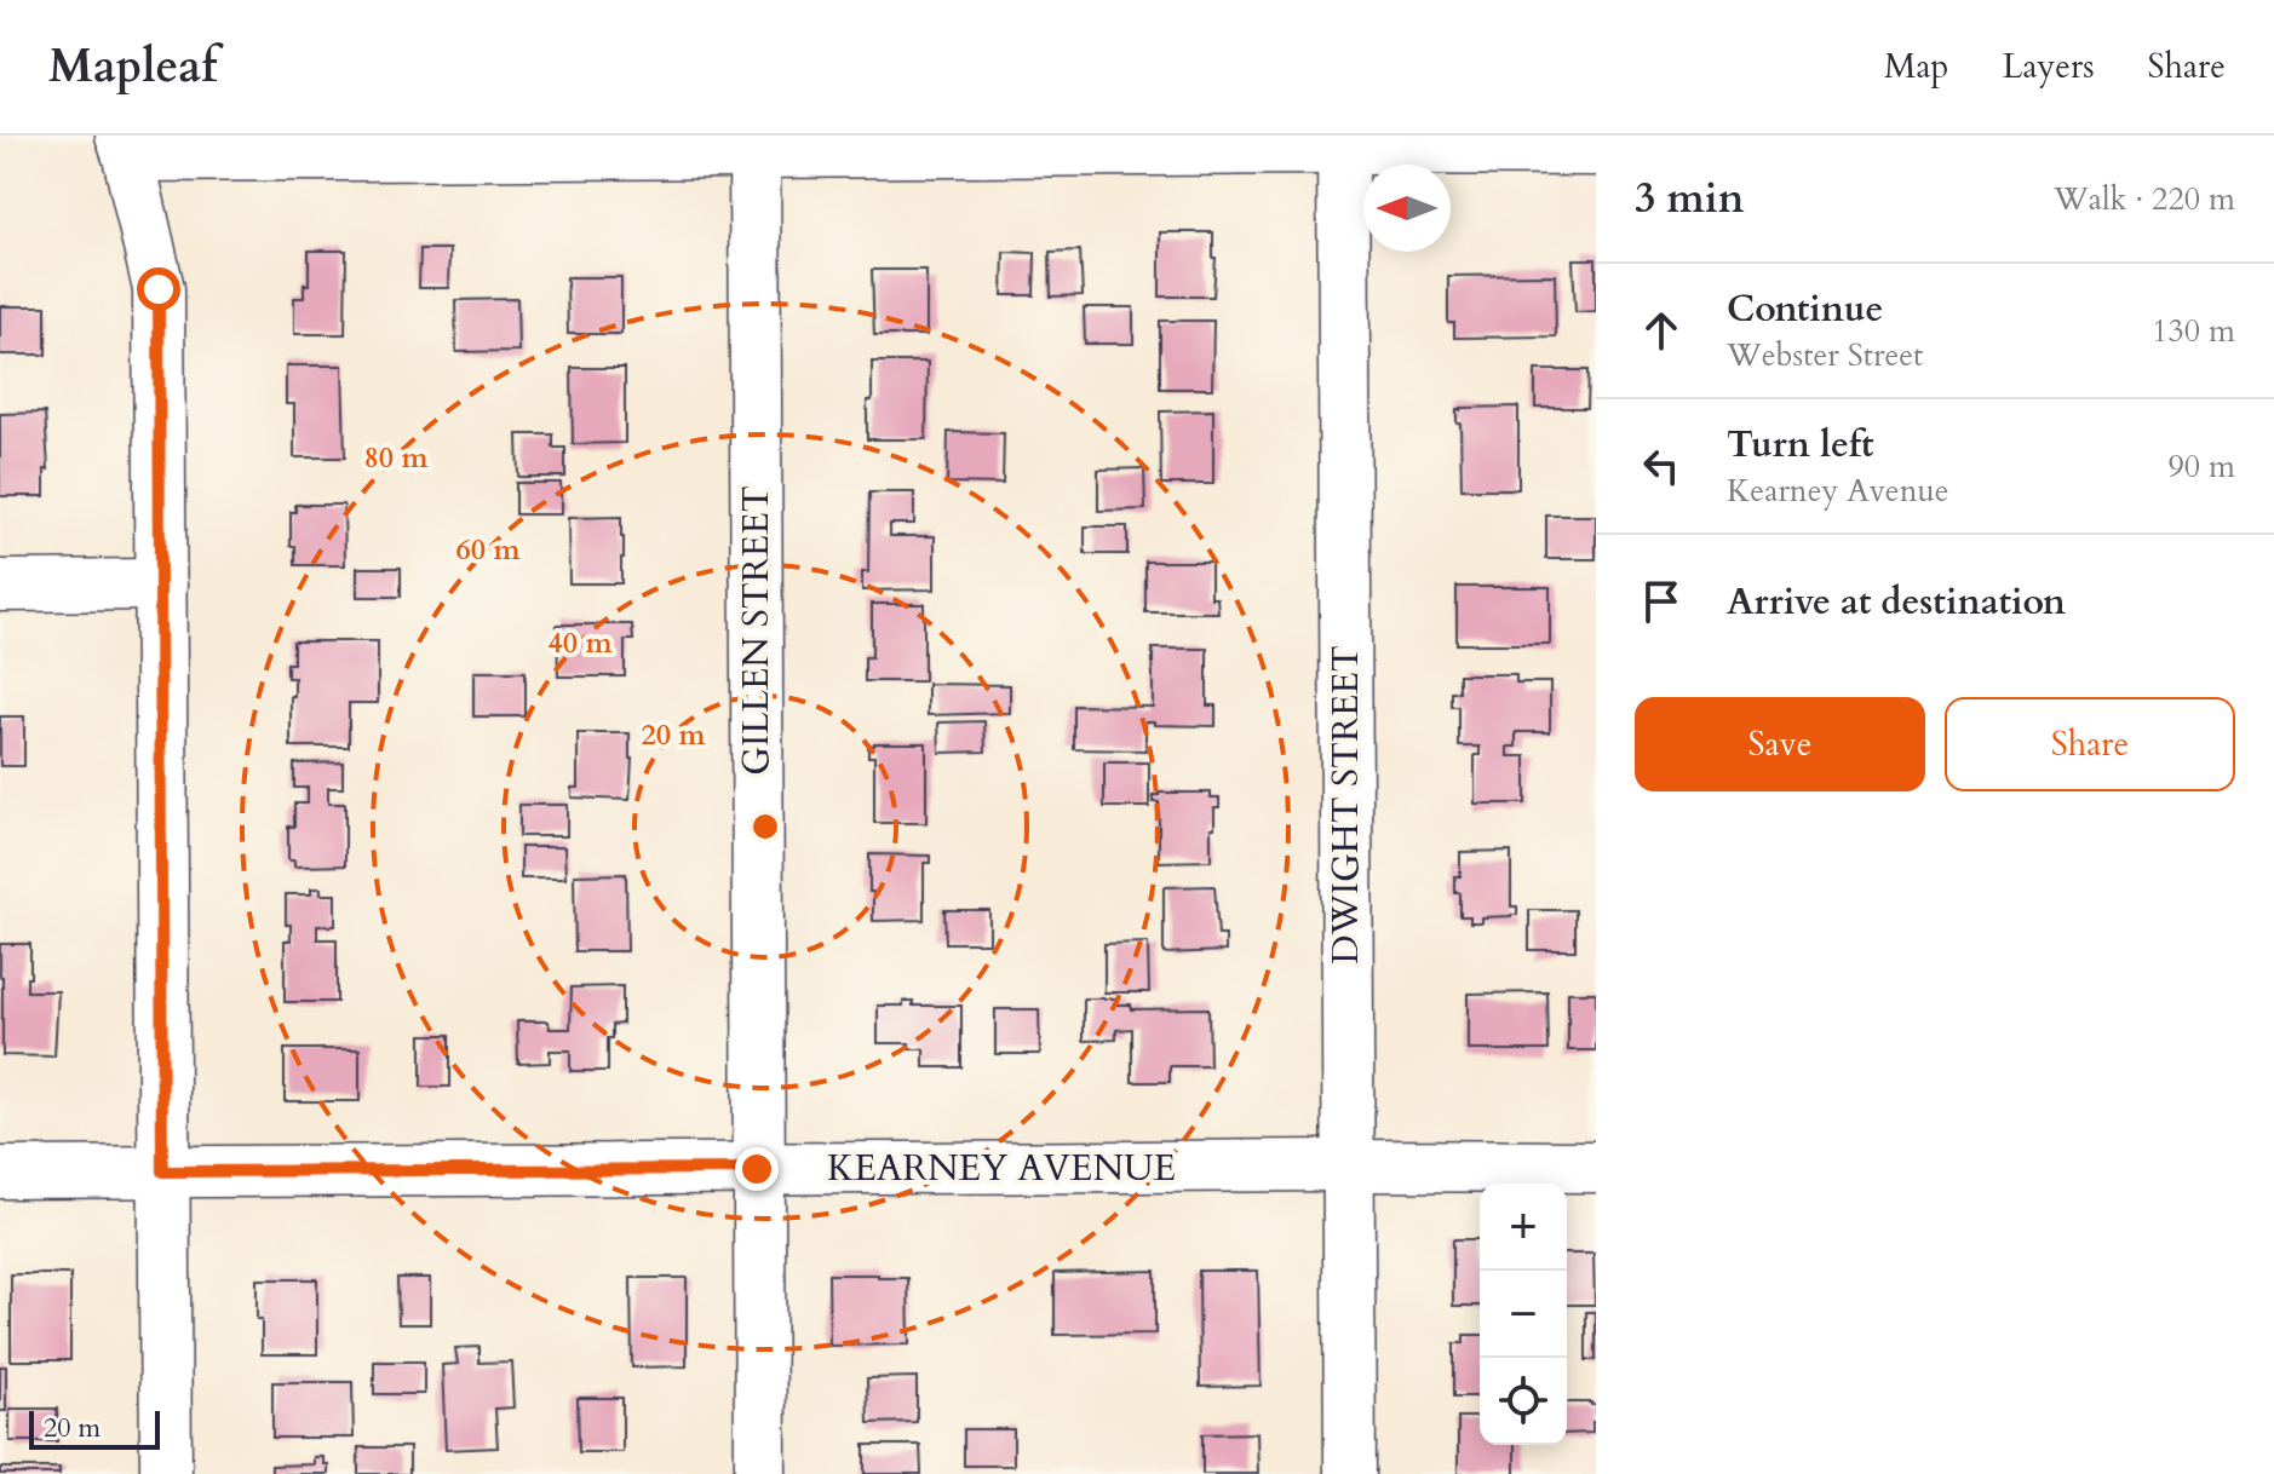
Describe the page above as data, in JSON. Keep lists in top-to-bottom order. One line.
{"streets":{"street":["GILLEN STREET","DWIGHT STREET","KEARNEY AVENUE"]},"crossings":[["GILLEN STREET","KEARNEY AVENUE"],["DWIGHT STREET","KEARNEY AVENUE"]],"scale_bar":"20 m","north":"left","page":{"header":"Mapleaf","nav":["Map","Layers","Share"],"heading":["3 min","Walk · 220 m"],"list":[["Continue","Webster Street","130 m"],["Turn left","Kearney Avenue","90 m"],"Arrive at destination"],"buttons":["Save","Share"],"map_buttons":["+","−"],"scale":"20 m"},"rings":["80 m","60 m","40 m","20 m"]}
